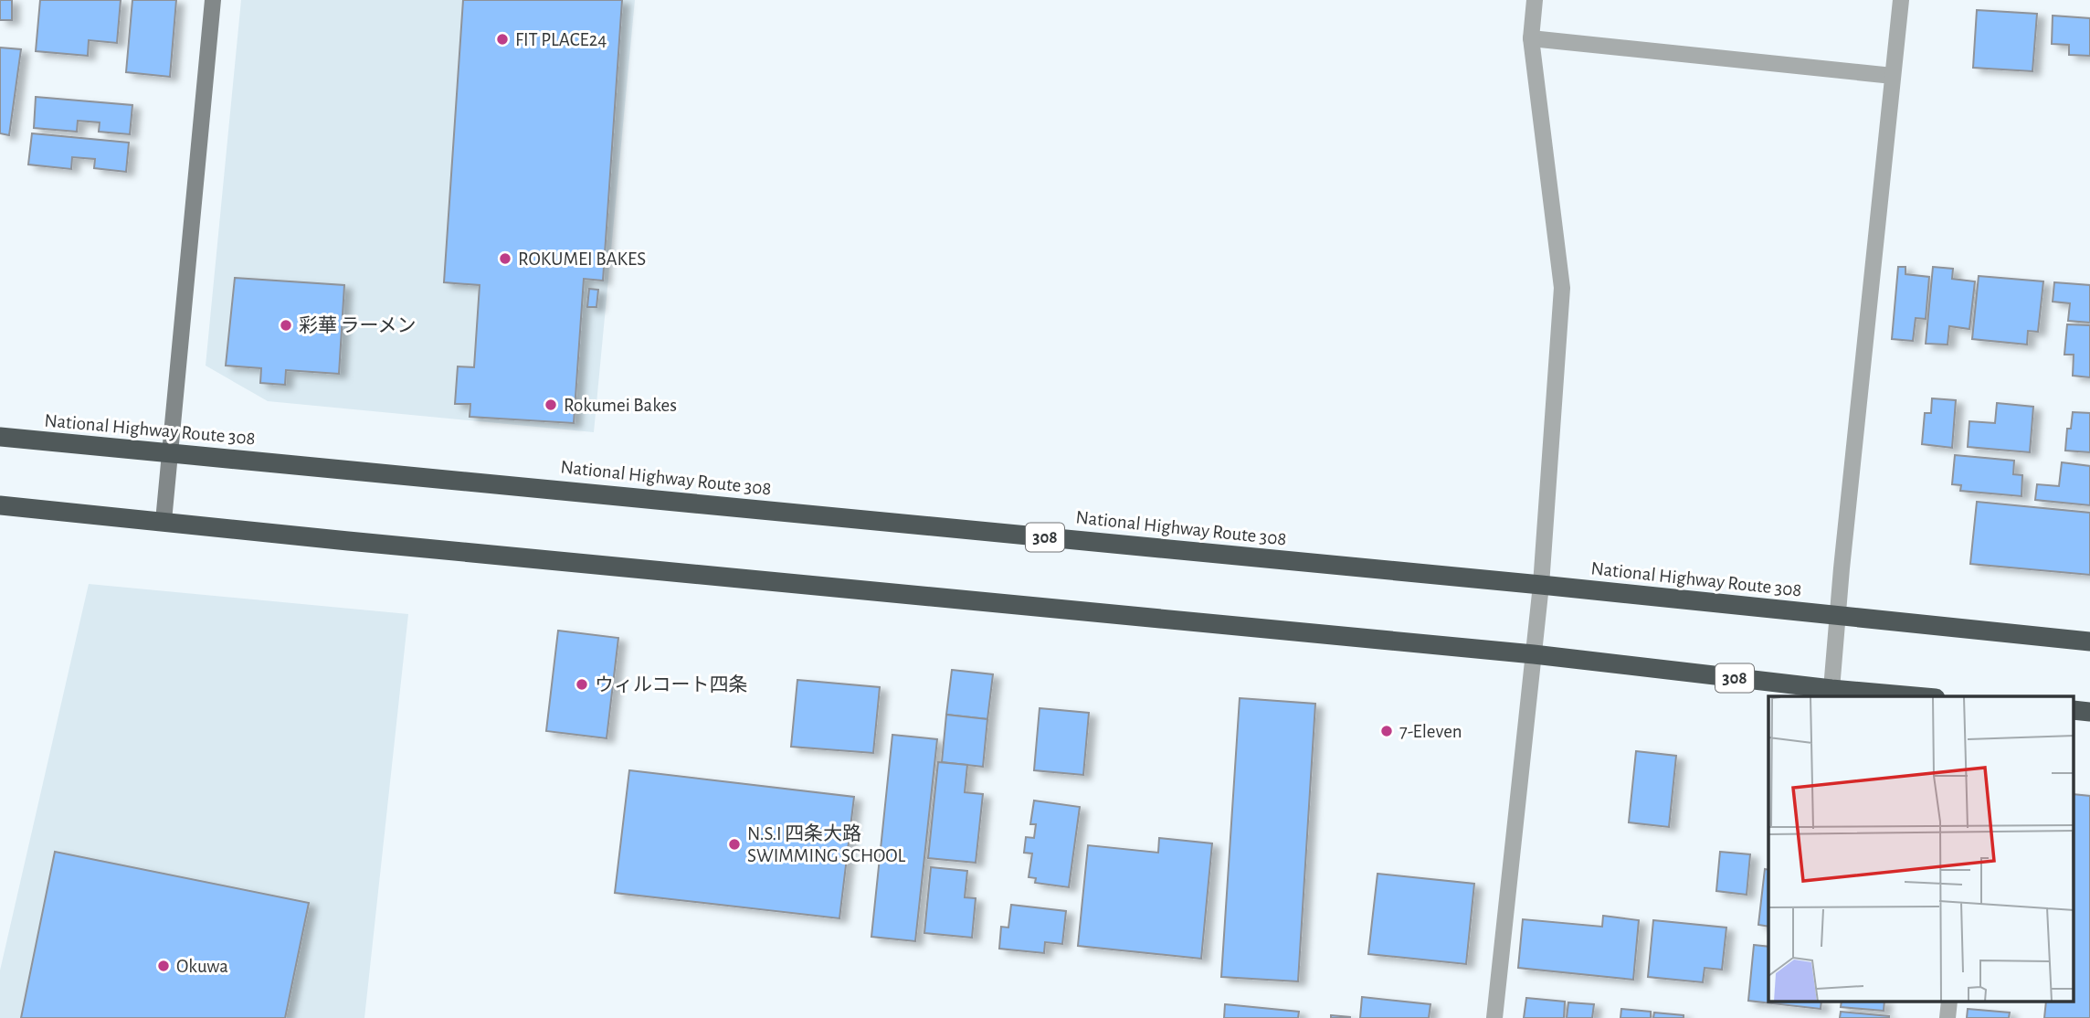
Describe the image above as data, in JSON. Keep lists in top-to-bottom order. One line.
{"streets":{"highway":["National Highway Route 308","308"]},"places":["FIT PLACE24","ROKUMEI BAKES","彩華 ラーメン","Rokumei Bakes","ウィルコート四条","7-Eleven","N.S.I 四条大路 SWIMMING SCHOOL","Okuwa"]}
